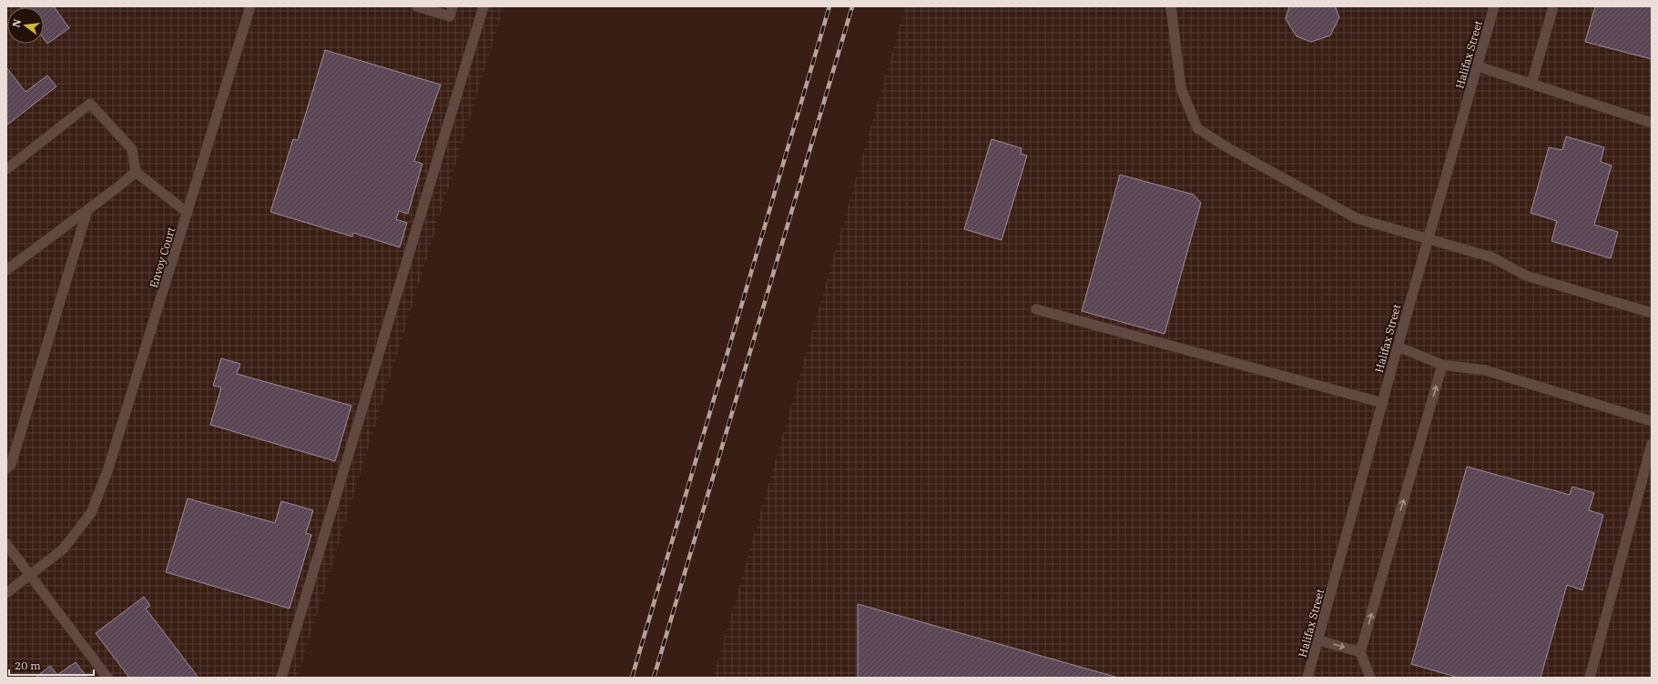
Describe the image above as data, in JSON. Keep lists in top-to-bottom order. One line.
{"streets":{"street":["Halifax Street","Envoy Court"]},"scale_bar":"20 m","north":"left"}
